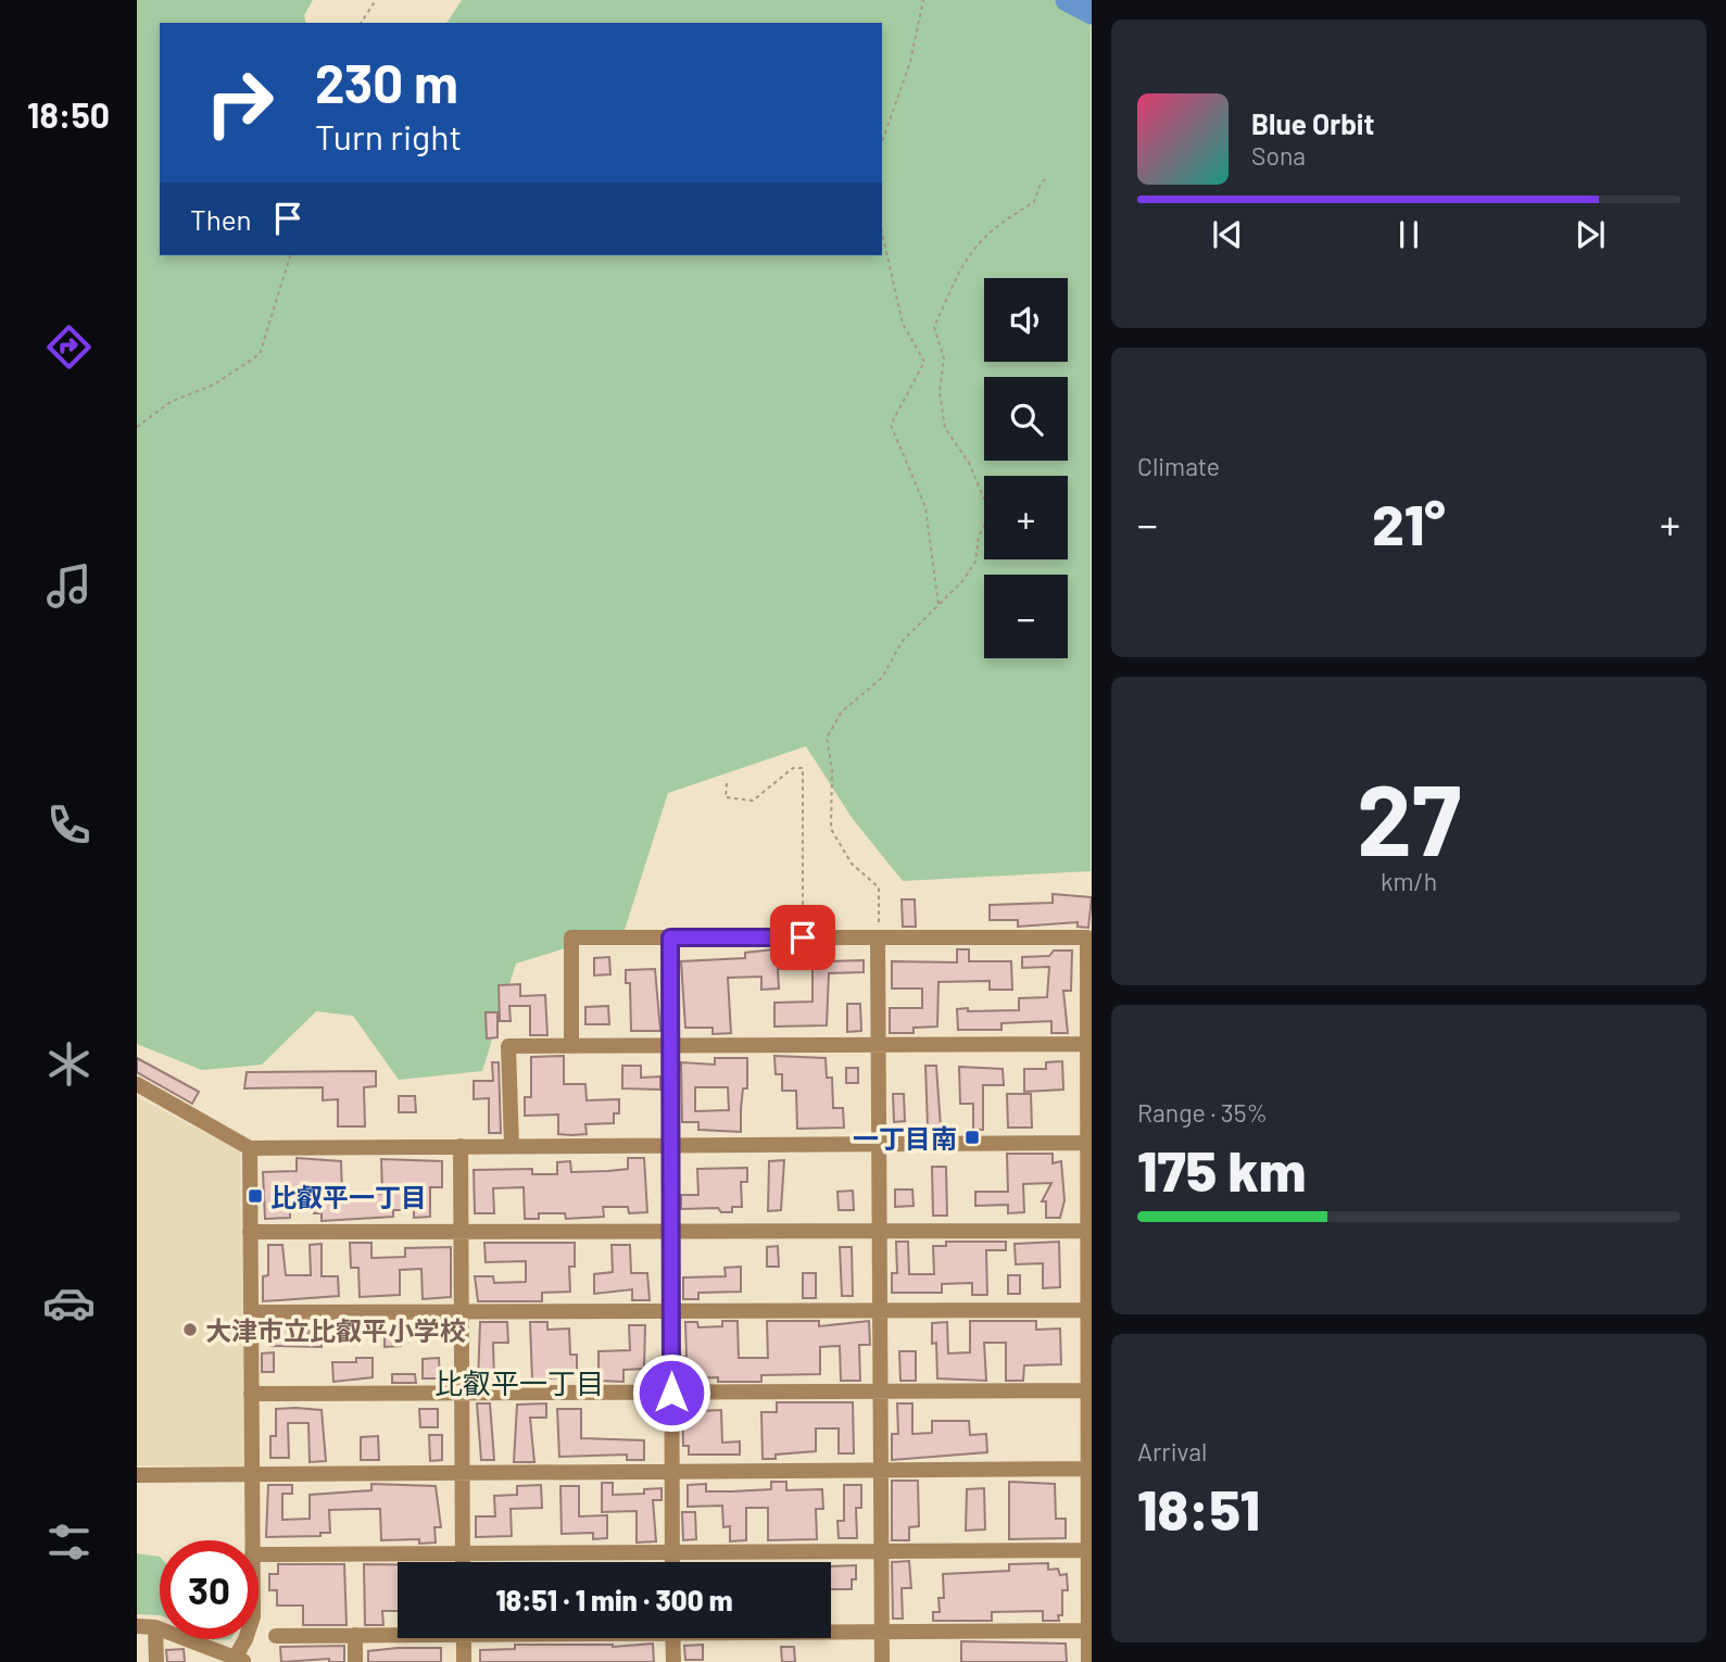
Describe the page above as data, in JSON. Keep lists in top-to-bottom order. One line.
{"districts":["比叡平一丁目"],"places":{"transit":["一丁目南","比叡平一丁目"],"other":["大津市立比叡平小学校"]},"page":{"tabs":"18:50","turn":["230 m","Turn right"],"song":["Blue Orbit","Sona"],"then":"Then","map_buttons":["+","−"],"tile":["Climate",["27","km/h"],["Range · 35%","175 km"],["Arrival","18:51"]],"heat":["−","21°","+"],"limit":"30","trip":"18:51 · 1 min · 300 m"}}
